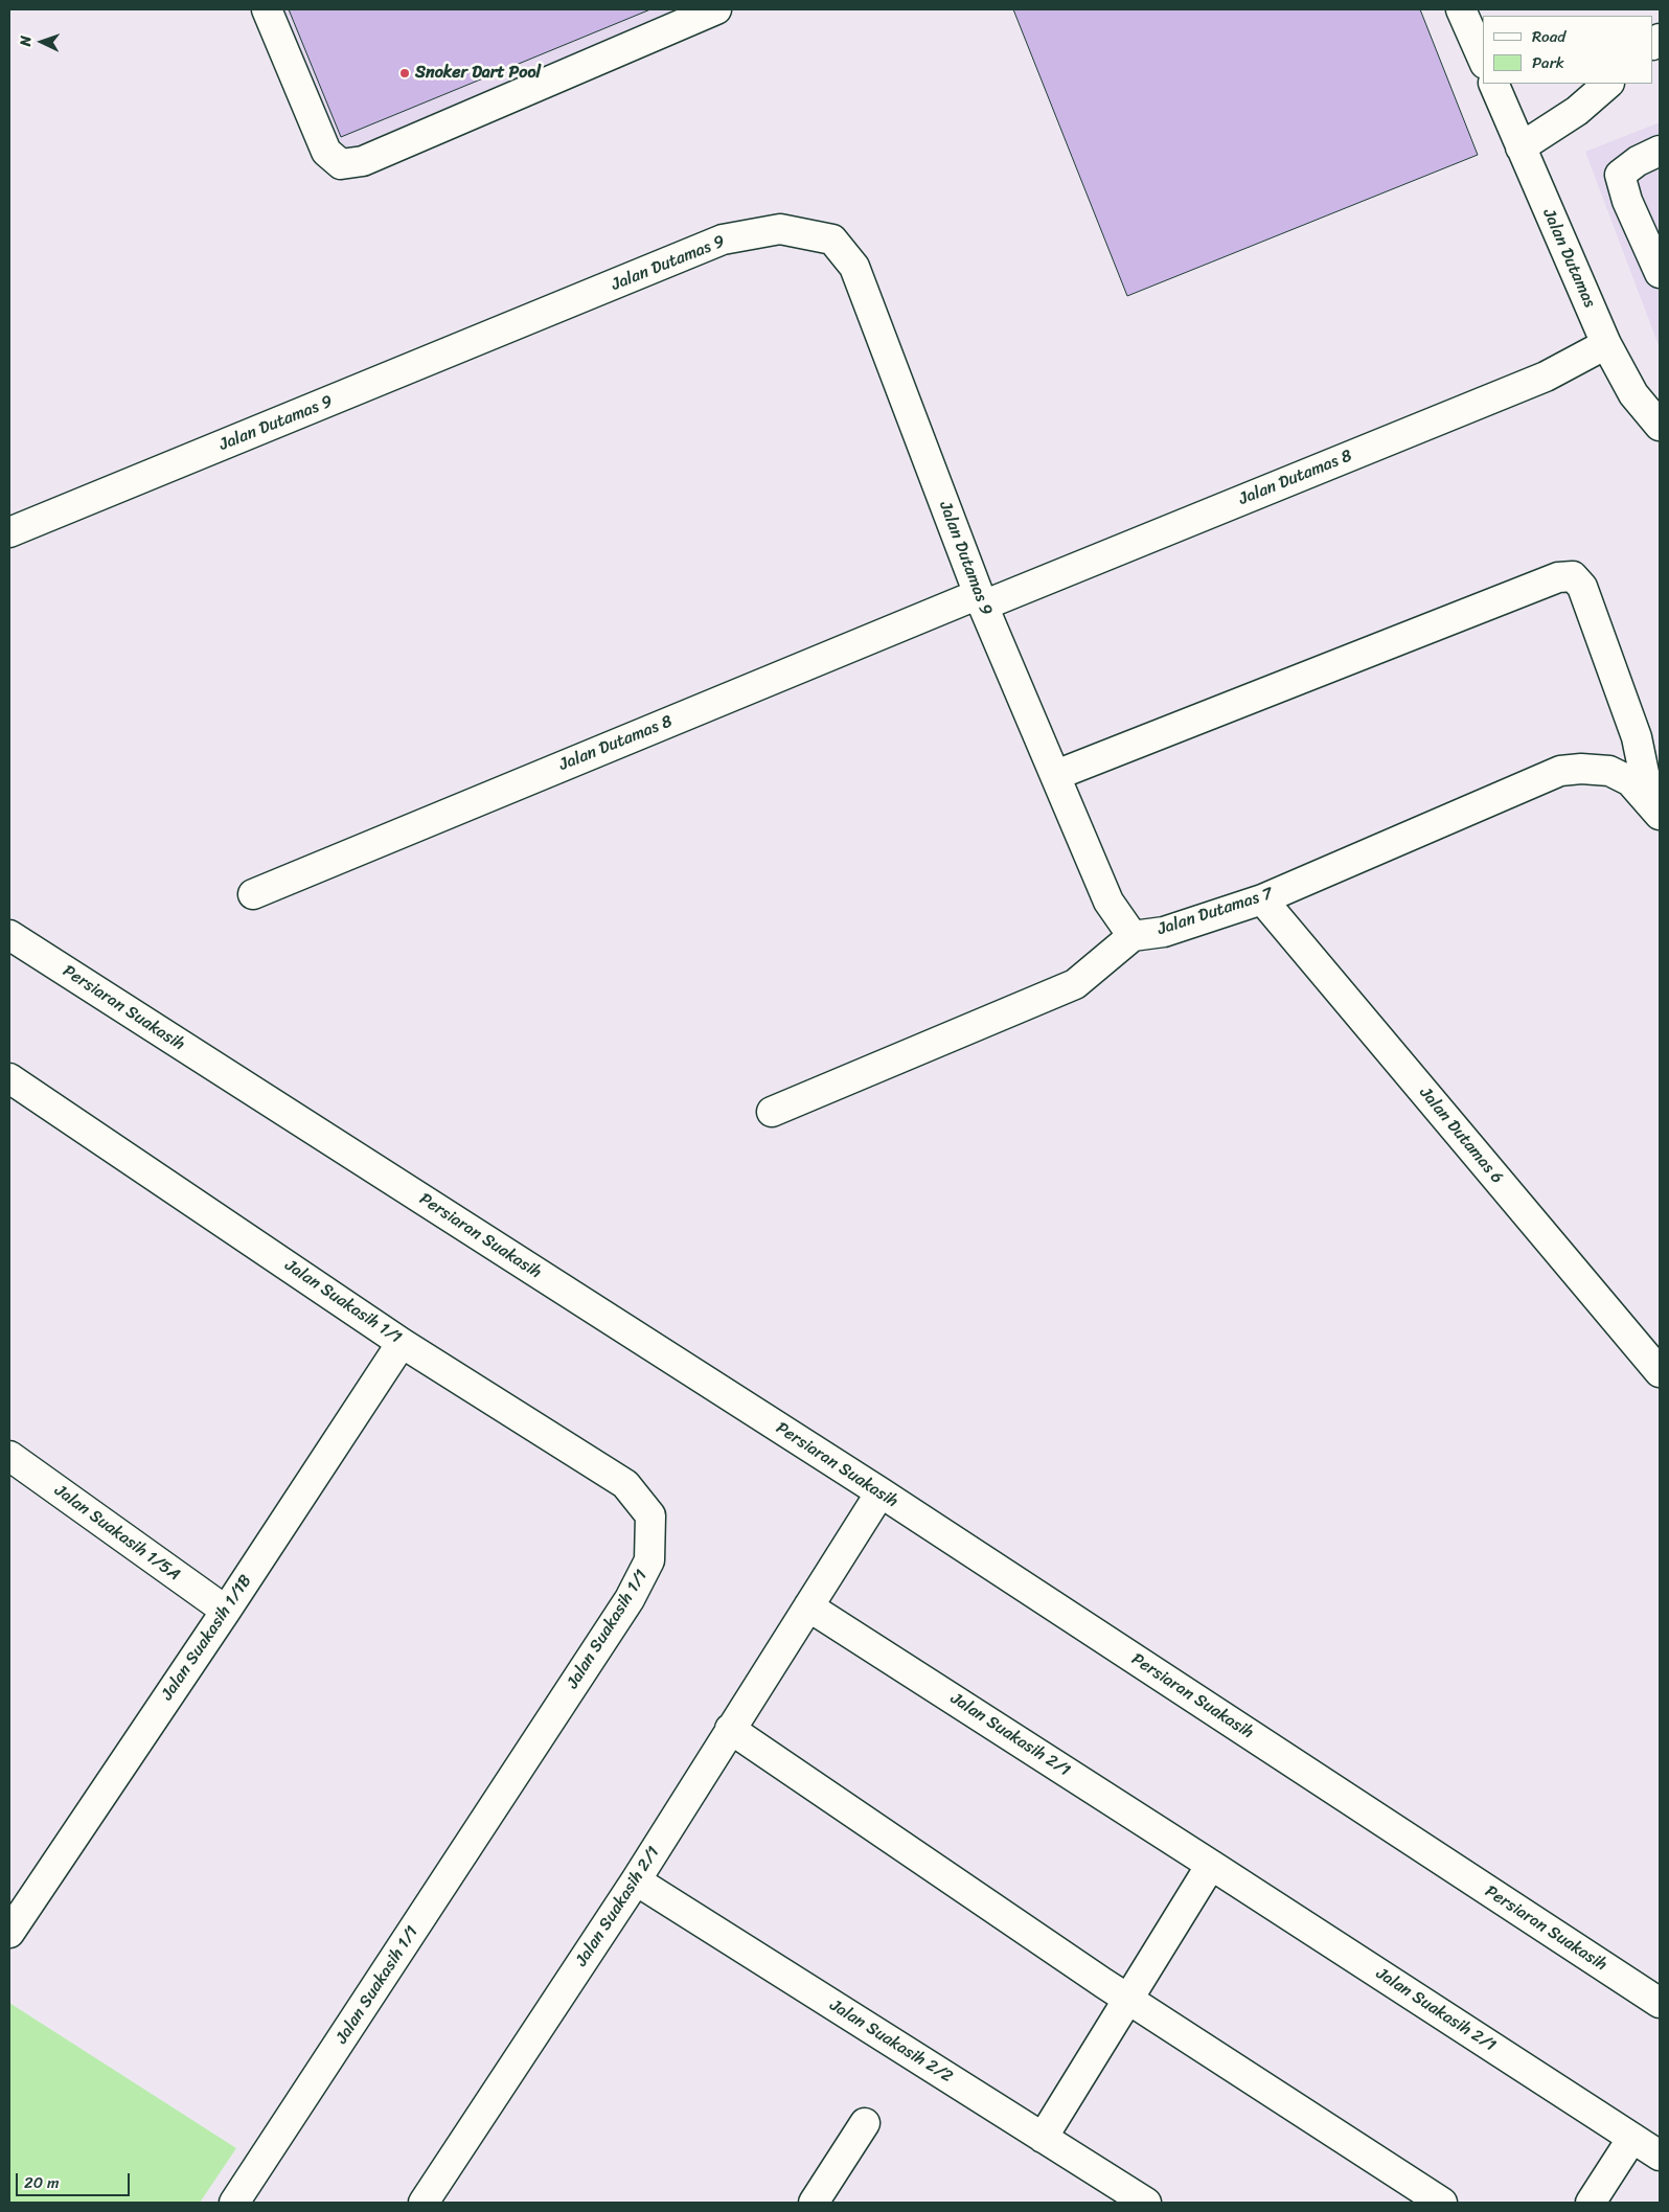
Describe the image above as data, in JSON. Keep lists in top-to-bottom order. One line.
{"streets":{"street":["Jalan Dutamas","Jalan Dutamas 9","Jalan Dutamas 8","Jalan Dutamas 7","Persiaran Suakasih","Jalan Dutamas 6","Jalan Suakasih 1/1","Jalan Suakasih 1/5A","Jalan Suakasih 1/1B","Jalan Suakasih 2/1","Jalan Suakasih 2/2"]},"crossings":[["Jalan Dutamas","Jalan Dutamas 8"],["Jalan Dutamas 9","Jalan Dutamas 8"],["Jalan Dutamas 9","Jalan Dutamas 7"],["Jalan Dutamas 7","Jalan Dutamas 6"],["Persiaran Suakasih","Jalan Suakasih 2/1"],["Jalan Suakasih 1/1","Jalan Suakasih 1/1B"],["Jalan Suakasih 1/5A","Jalan Suakasih 1/1B"],["Jalan Suakasih 2/1","Jalan Suakasih 2/2"]],"places":["Snoker Dart Pool"],"legend":["Road","Park"],"scale_bar":"20 m","north":"left"}
